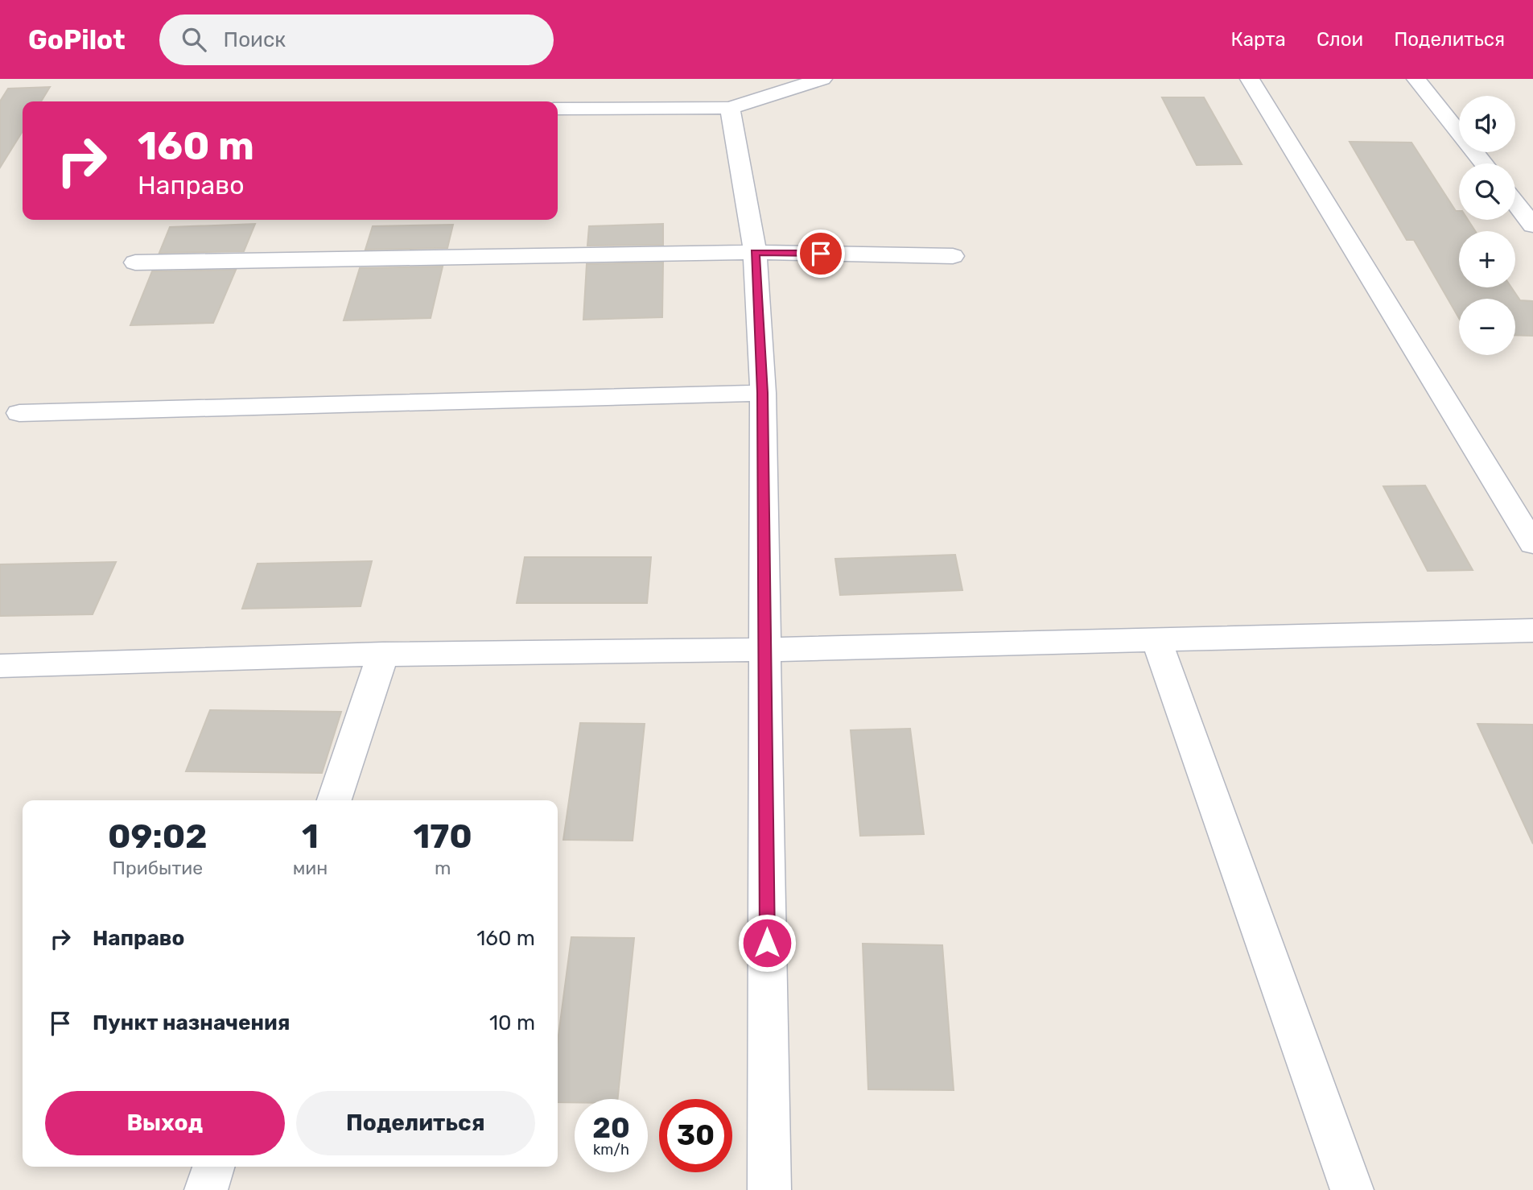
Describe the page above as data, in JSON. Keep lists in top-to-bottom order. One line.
{"page":{"header":"GoPilot","search":"Поиск","nav":["Карта","Слои","Поделиться"],"map_buttons":["+","−"],"turn":["160 m","Направо"],"eta":["09:02","Прибытие","1","мин","170","m"],"list":[{"name":"Направо","value":"160 m"},{"name":"Пункт назначения","value":"10 m"}],"buttons":["Выход","Поделиться"],"speed":"20 km/h","limit":"30"}}
